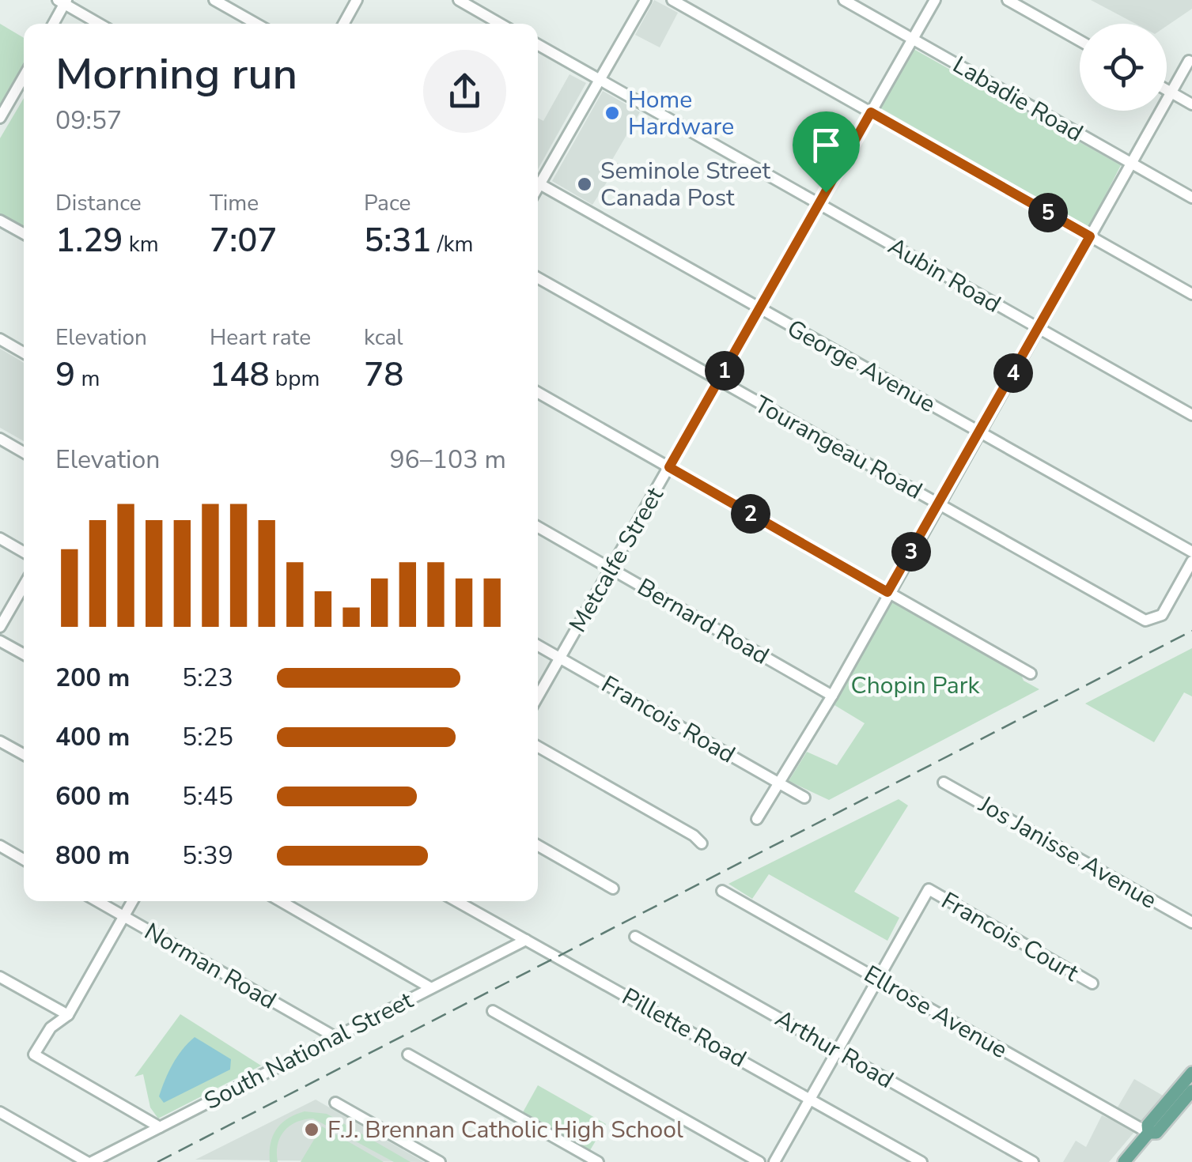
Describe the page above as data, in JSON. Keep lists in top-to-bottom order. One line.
{"streets":{"street":["Labadie Road","Aubin Road","George Avenue","Tourangeau Road","Metcalfe Street","Bernard Road","Francois Road","Jos Janisse Avenue","Francois Court","Norman Road","Ellrose Avenue","Pillette Road","Arthur Road","South National Street"]},"crossings":[["Labadie Road","Metcalfe Street"],["Aubin Road","Metcalfe Street"],["George Avenue","Metcalfe Street"],["Tourangeau Road","Metcalfe Street"],["Metcalfe Street","Bernard Road"],["Metcalfe Street","Francois Road"],["Francois Court","Ellrose Avenue"],["Norman Road","South National Street"],["Pillette Road","South National Street"]],"parks":["Chopin Park"],"places":["Home Hardware","Seminole Street Canada Post","F.J. Brennan Catholic High School"],"page":{"heading":["Morning run","09:57"],"stats":[["Distance","1.29 km"],["Time","7:07"],["Pace","5:31 /km"],["Elevation","9 m"],["Heart rate","148 bpm"],["kcal","78"]],"pins":["5","1","4","2","3"],"chart":["Elevation","96–103 m"],"list":[{"name":"200 m","note":"5:23"},{"name":"400 m","note":"5:25"},{"name":"600 m","note":"5:45"},{"name":"800 m","note":"5:39"}]}}
